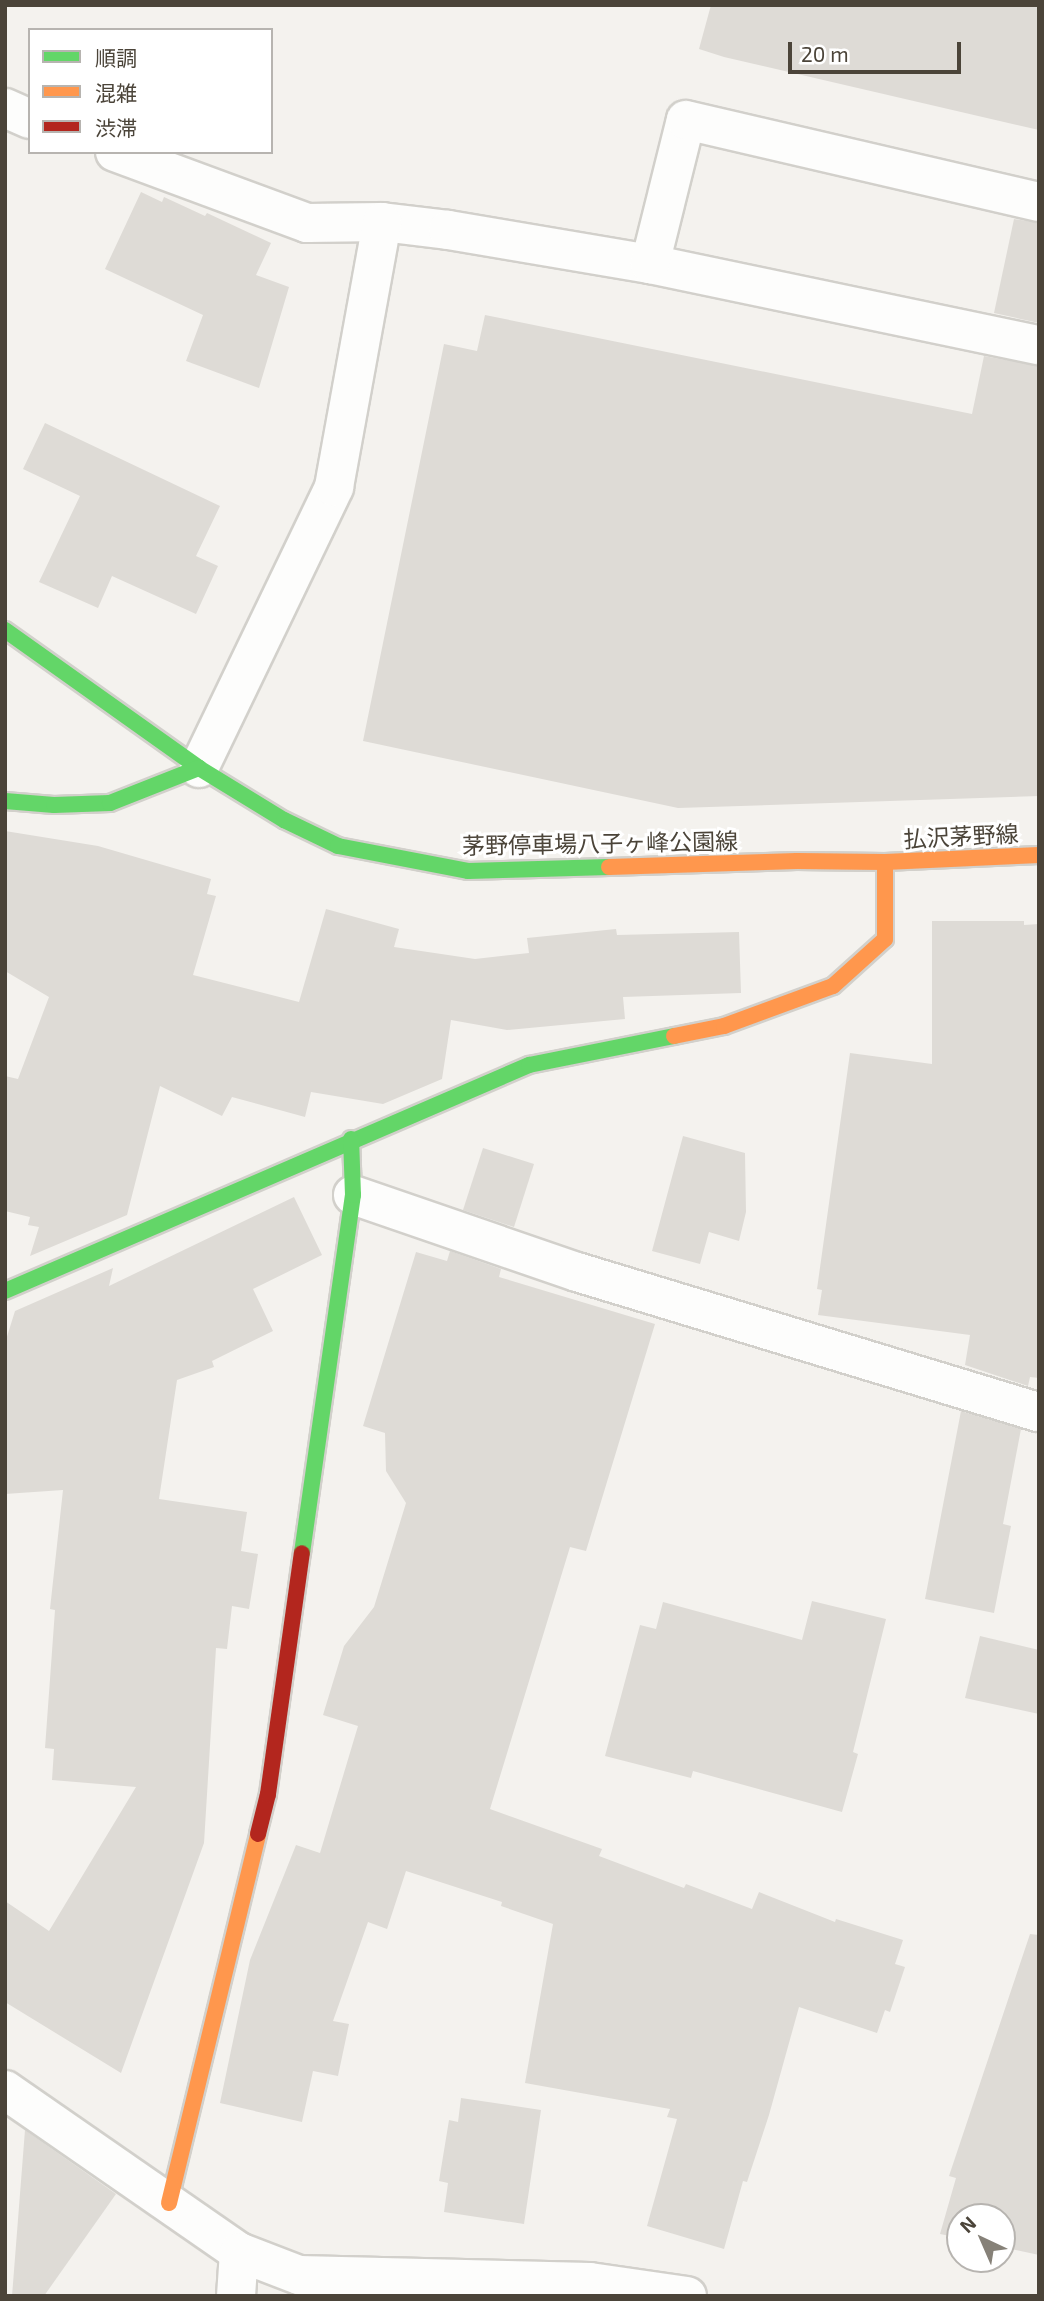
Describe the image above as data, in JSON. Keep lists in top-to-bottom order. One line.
{"streets":{"street":["払沢茅野線","茅野停車場八子ヶ峰公園線"]},"crossings":[["払沢茅野線","茅野停車場八子ヶ峰公園線"]],"legend":["順調","混雑","渋滞"],"scale_bar":"20 m","north":"top left"}
